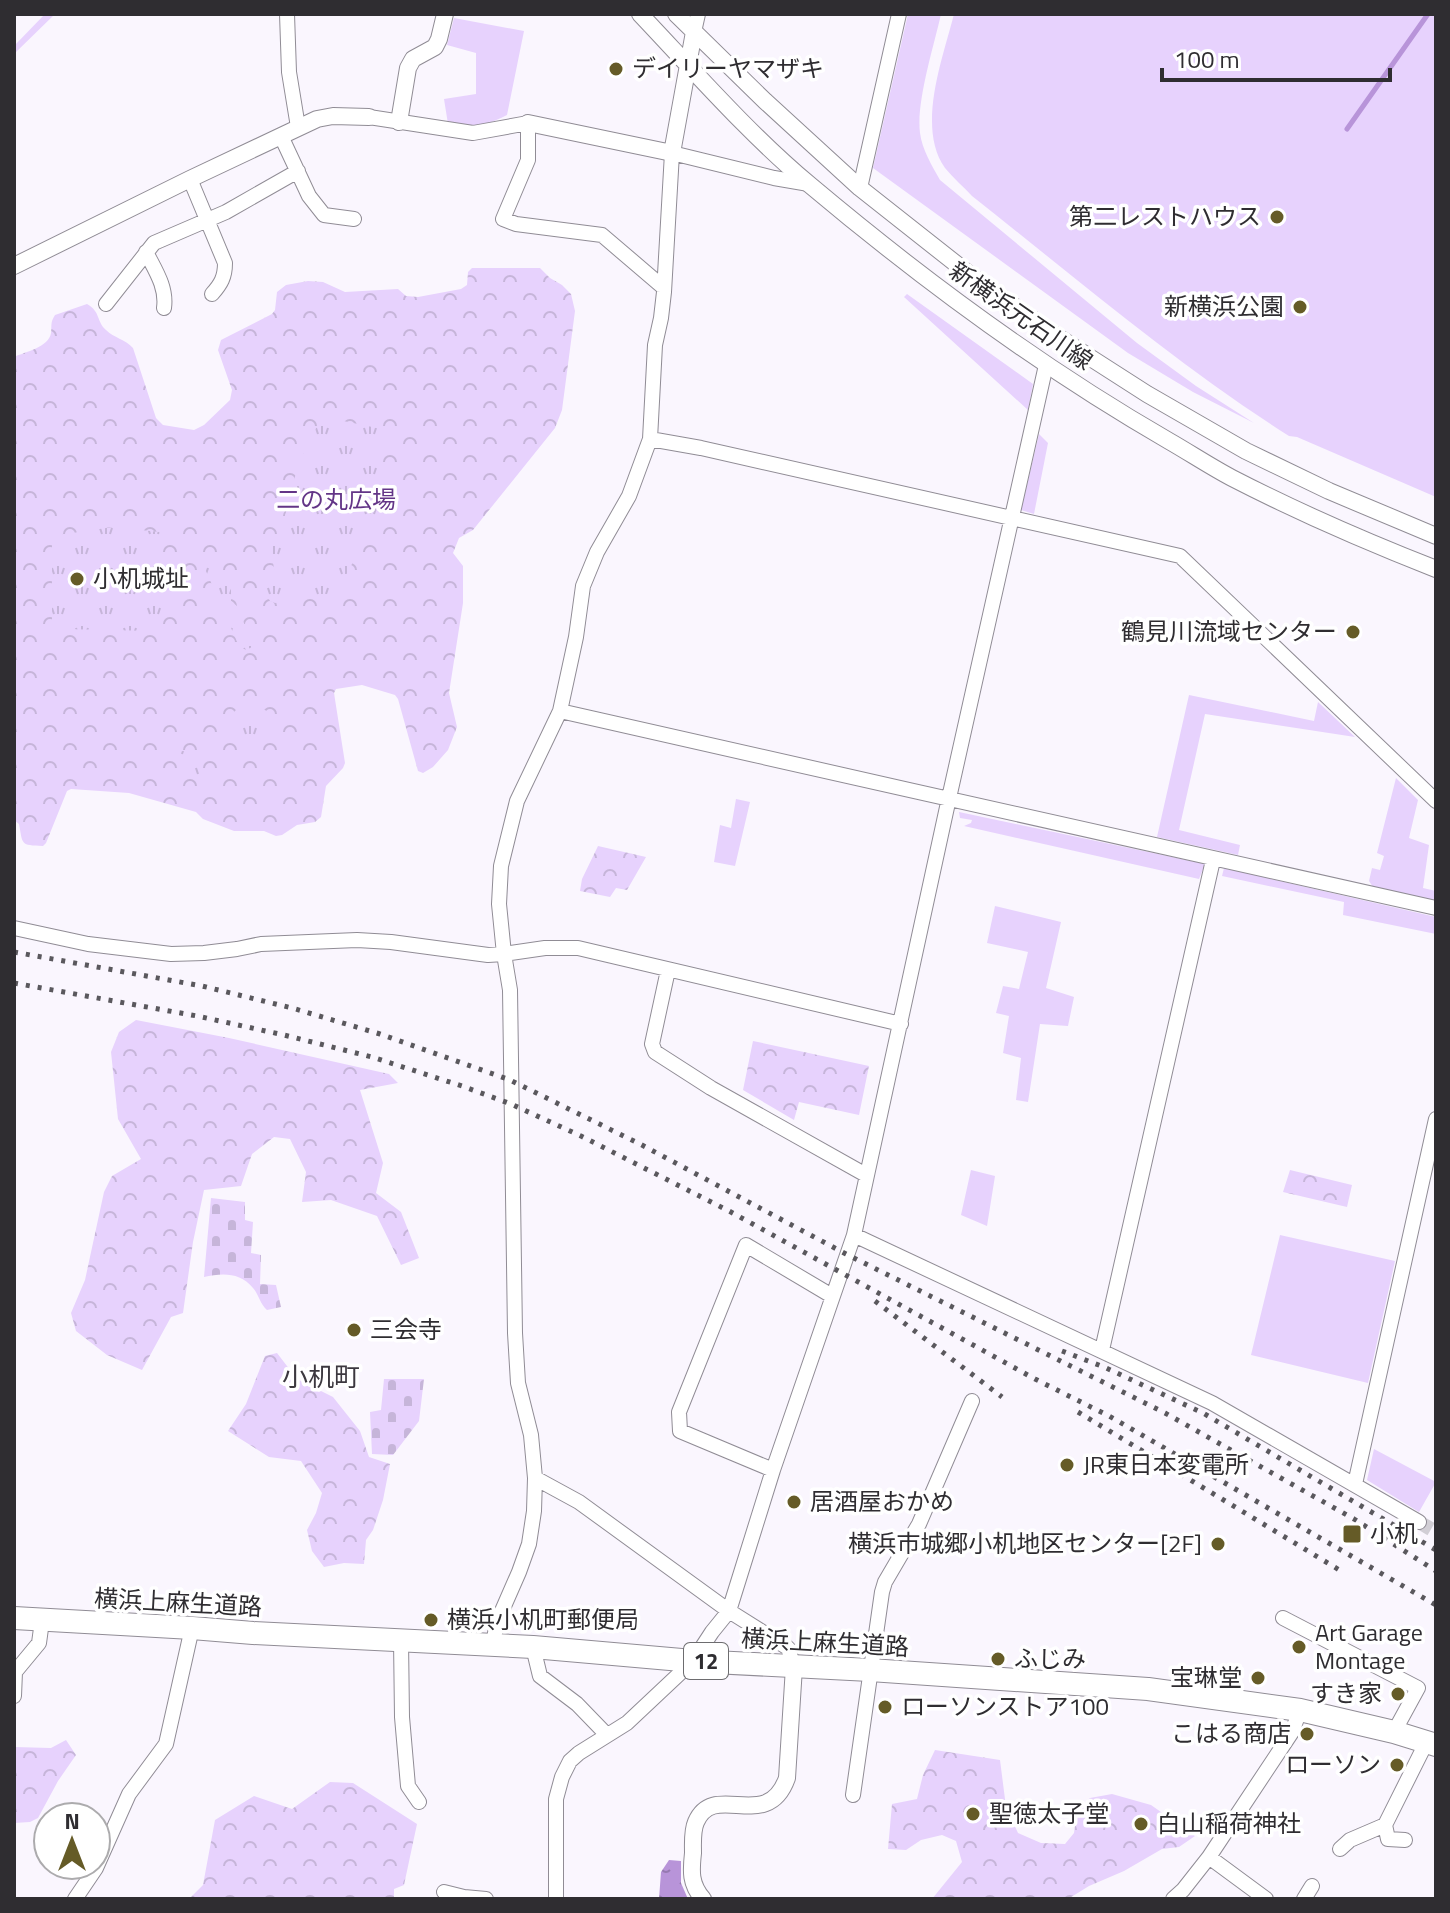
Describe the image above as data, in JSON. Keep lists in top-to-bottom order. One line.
{"streets":{"main road":["横浜上麻生道路","12"],"street":["新横浜元石川線"]},"districts":["小机町"],"parks":["二の丸広場"],"places":{"other":["デイリーヤマザキ","第二レストハウス","新横浜公園","小机城址","鶴見川流域センター","三会寺","JR東日本変電所","居酒屋おかめ","横浜市城郷小机地区センター[2F]","横浜小机町郵便局","Art Garage Montage","ふじみ","宝琳堂","すき家","ローソンストア100","こはる商店","ローソン","聖徳太子堂","白山稲荷神社"],"transit":["小机"]},"scale_bar":"100 m","north":"top"}
